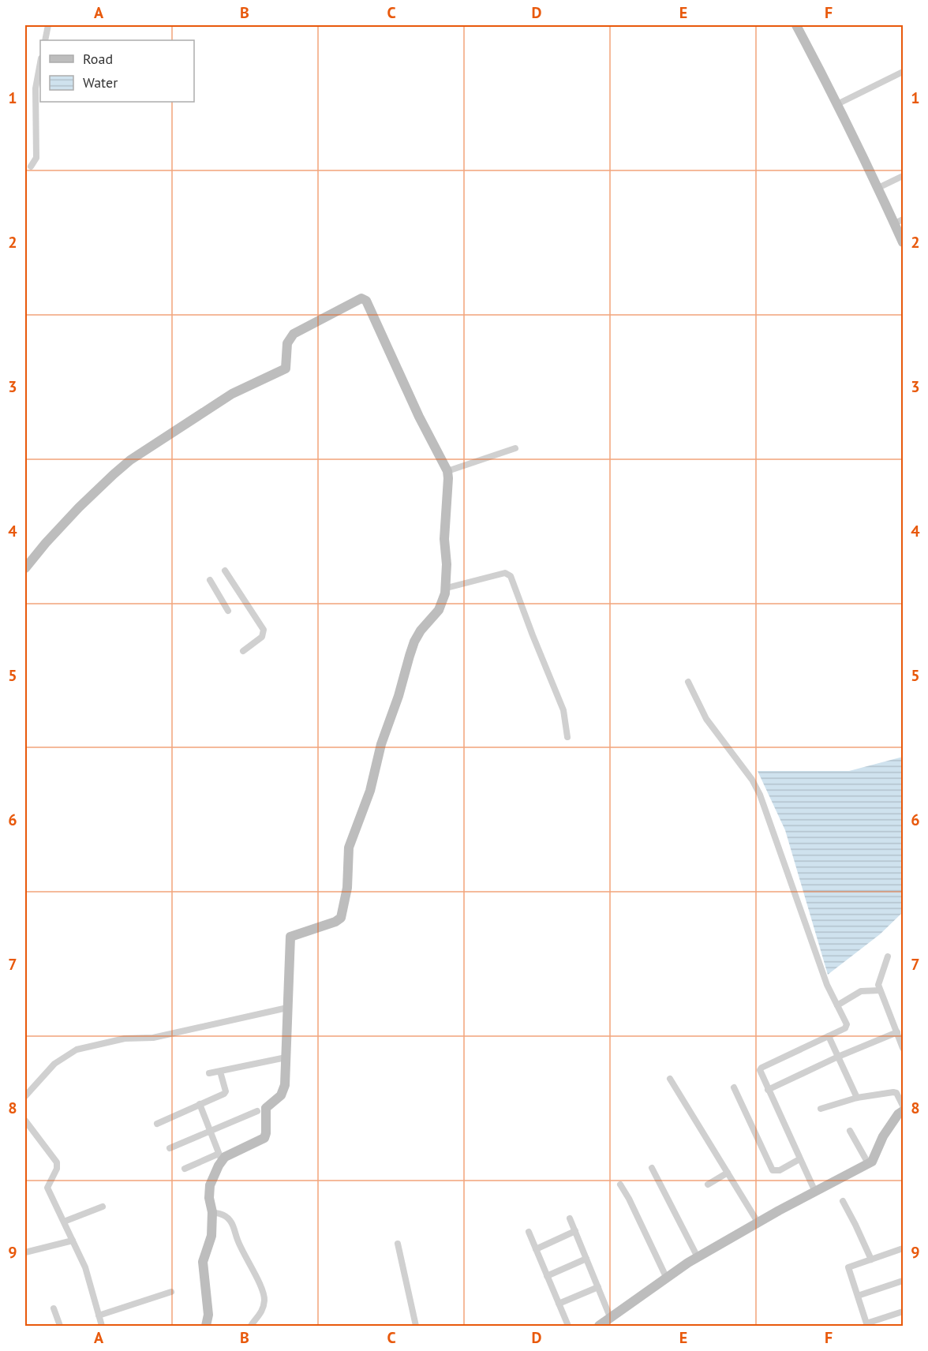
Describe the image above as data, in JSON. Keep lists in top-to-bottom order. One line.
{"legend":["Road","Water"],"grid":{"columns":["A","B","C","D","E","F"],"rows":["1","2","3","4","5","6","7","8","9"]}}
